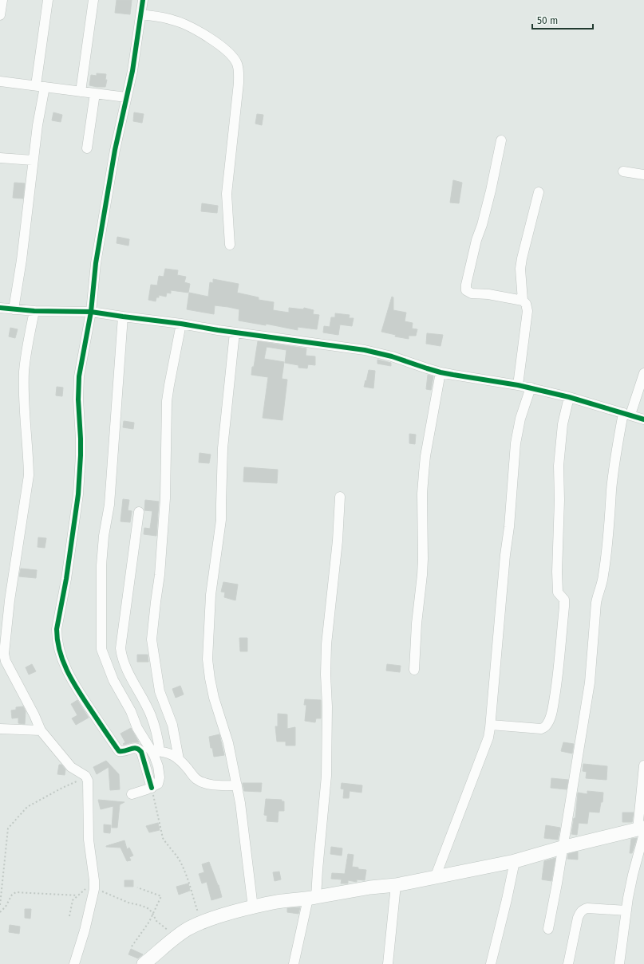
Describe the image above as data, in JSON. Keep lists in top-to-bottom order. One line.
{"scale_bar":"50 m"}
